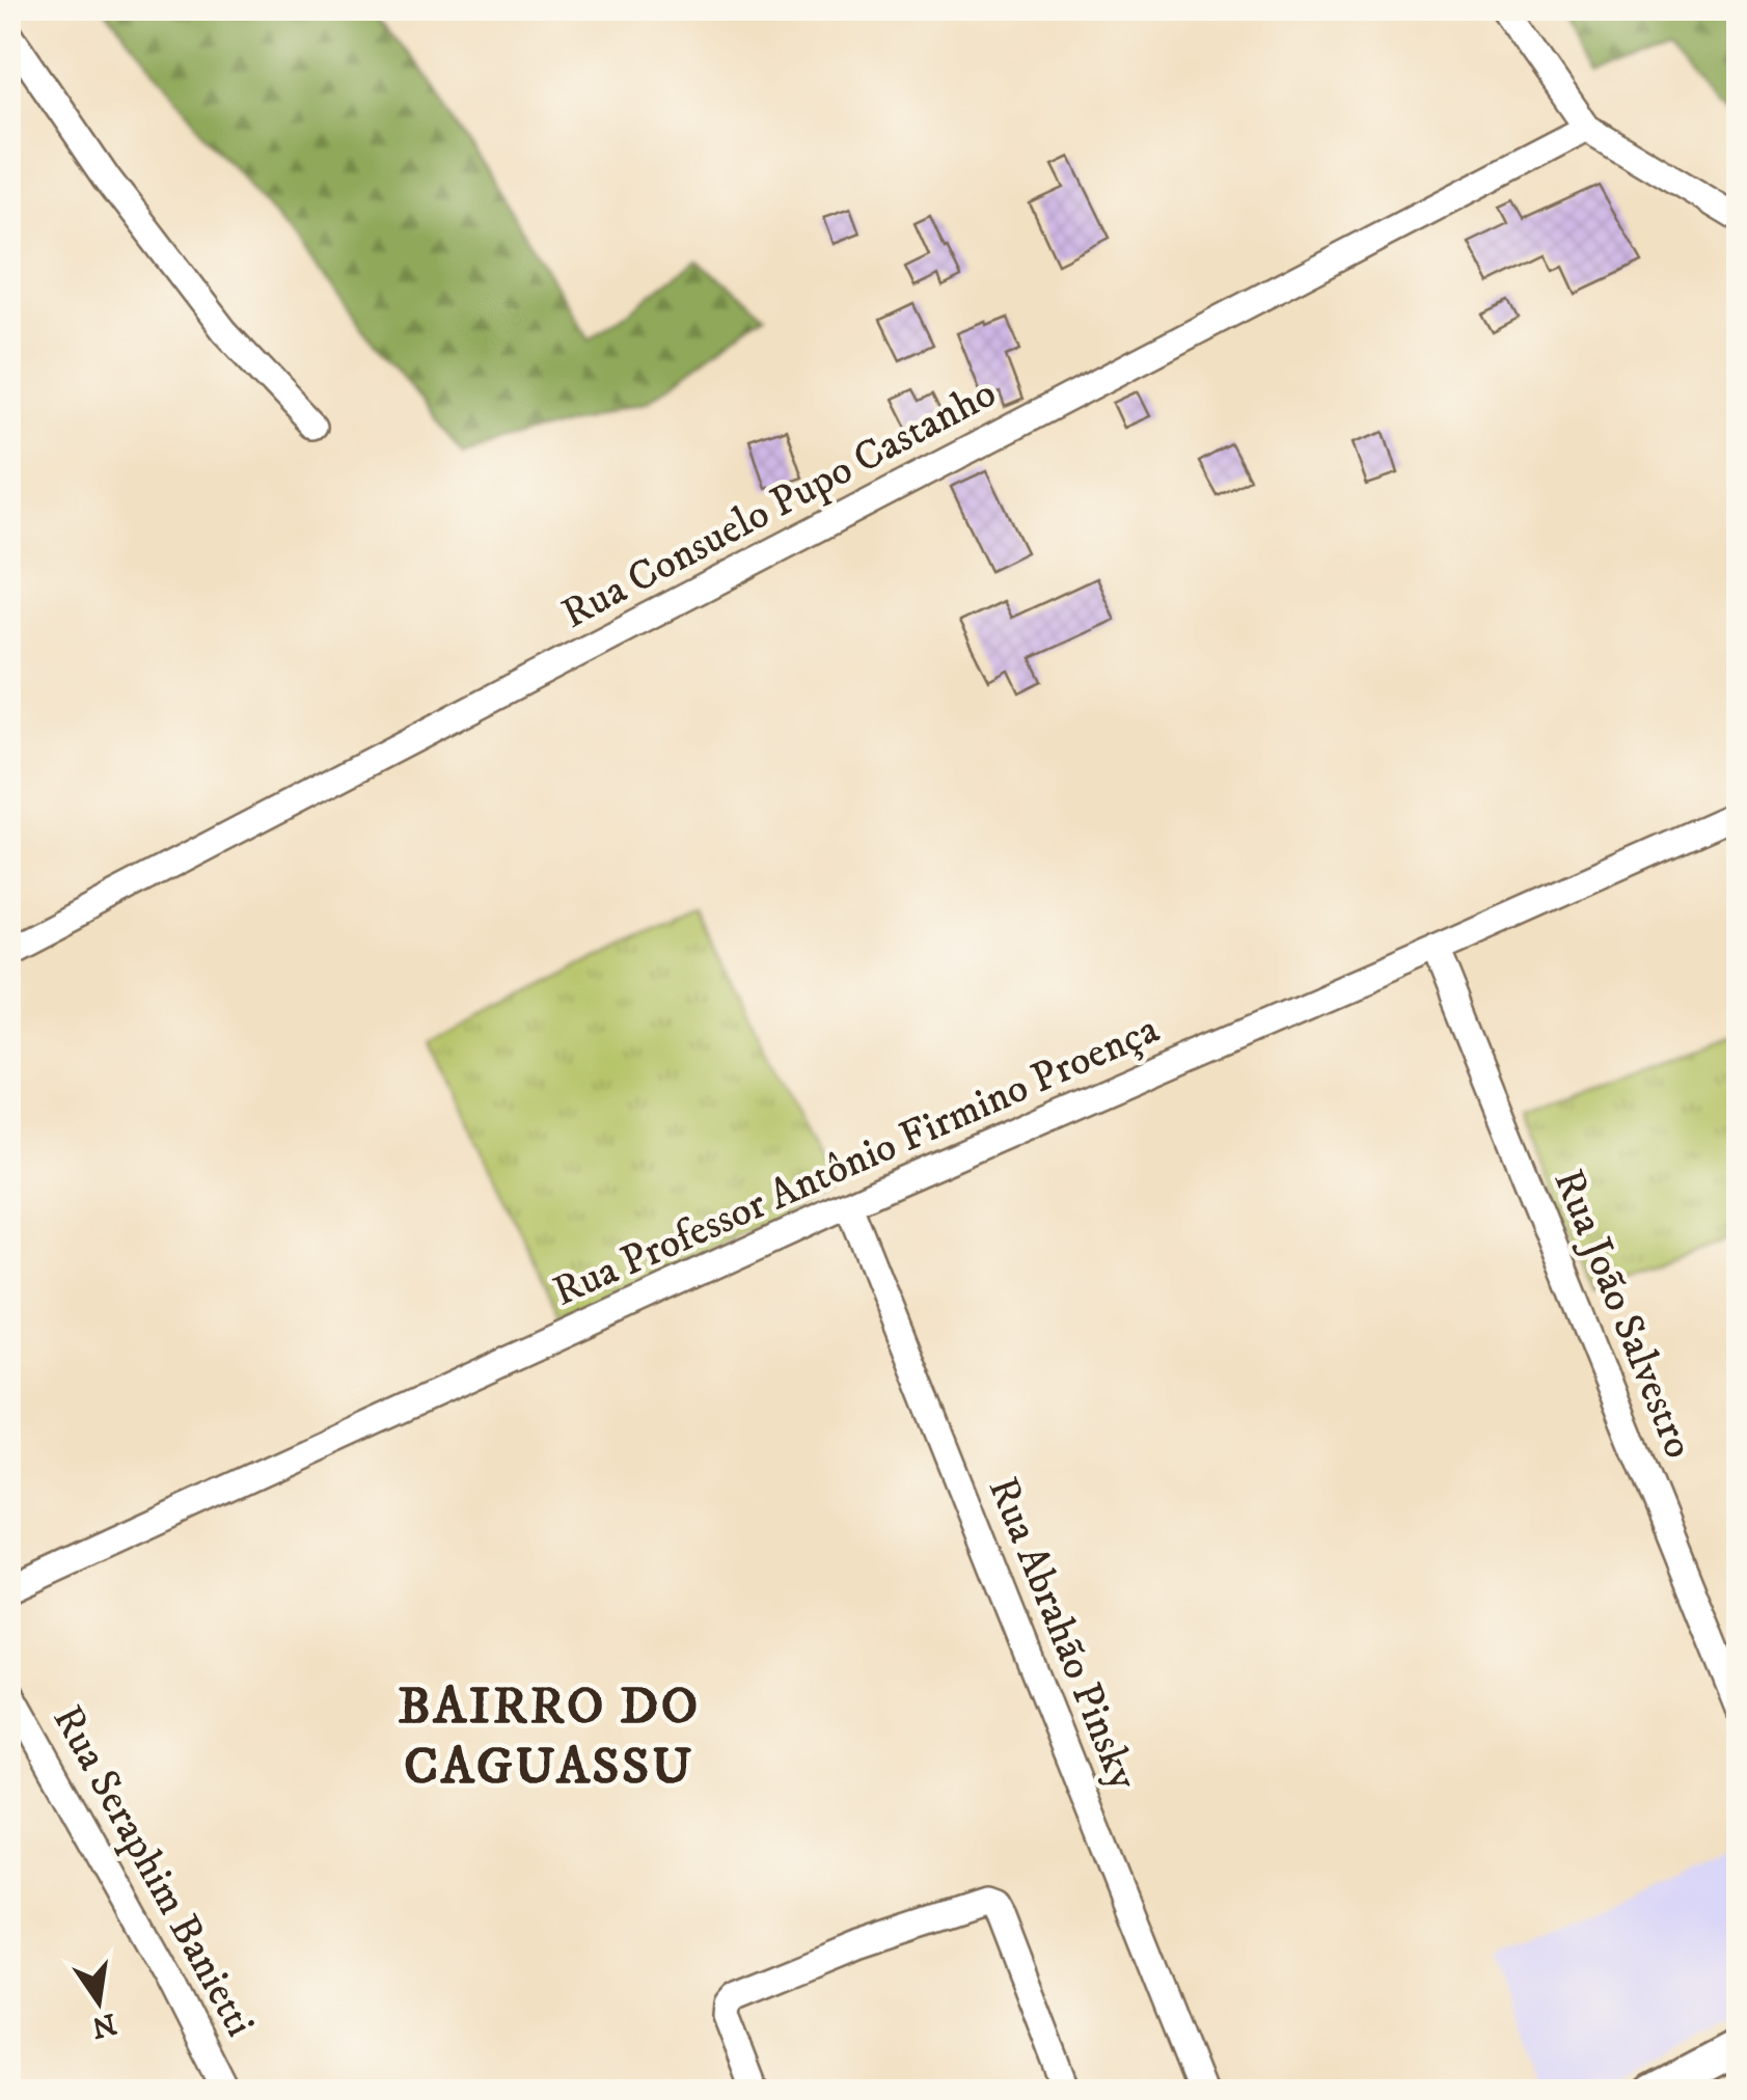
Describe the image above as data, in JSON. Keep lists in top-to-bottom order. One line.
{"streets":{"street":["Rua Consuelo Pupo Castanho","Rua Professor Antônio Firmino Proença","Rua João Salvestro","Rua Abrahão Pinsky","Rua Seraphim Banietti"]},"crossings":[["Rua Professor Antônio Firmino Proença","Rua João Salvestro"],["Rua Professor Antônio Firmino Proença","Rua Abrahão Pinsky"]],"districts":["BAIRRO DO CAGUASSU"],"north":"bottom"}
